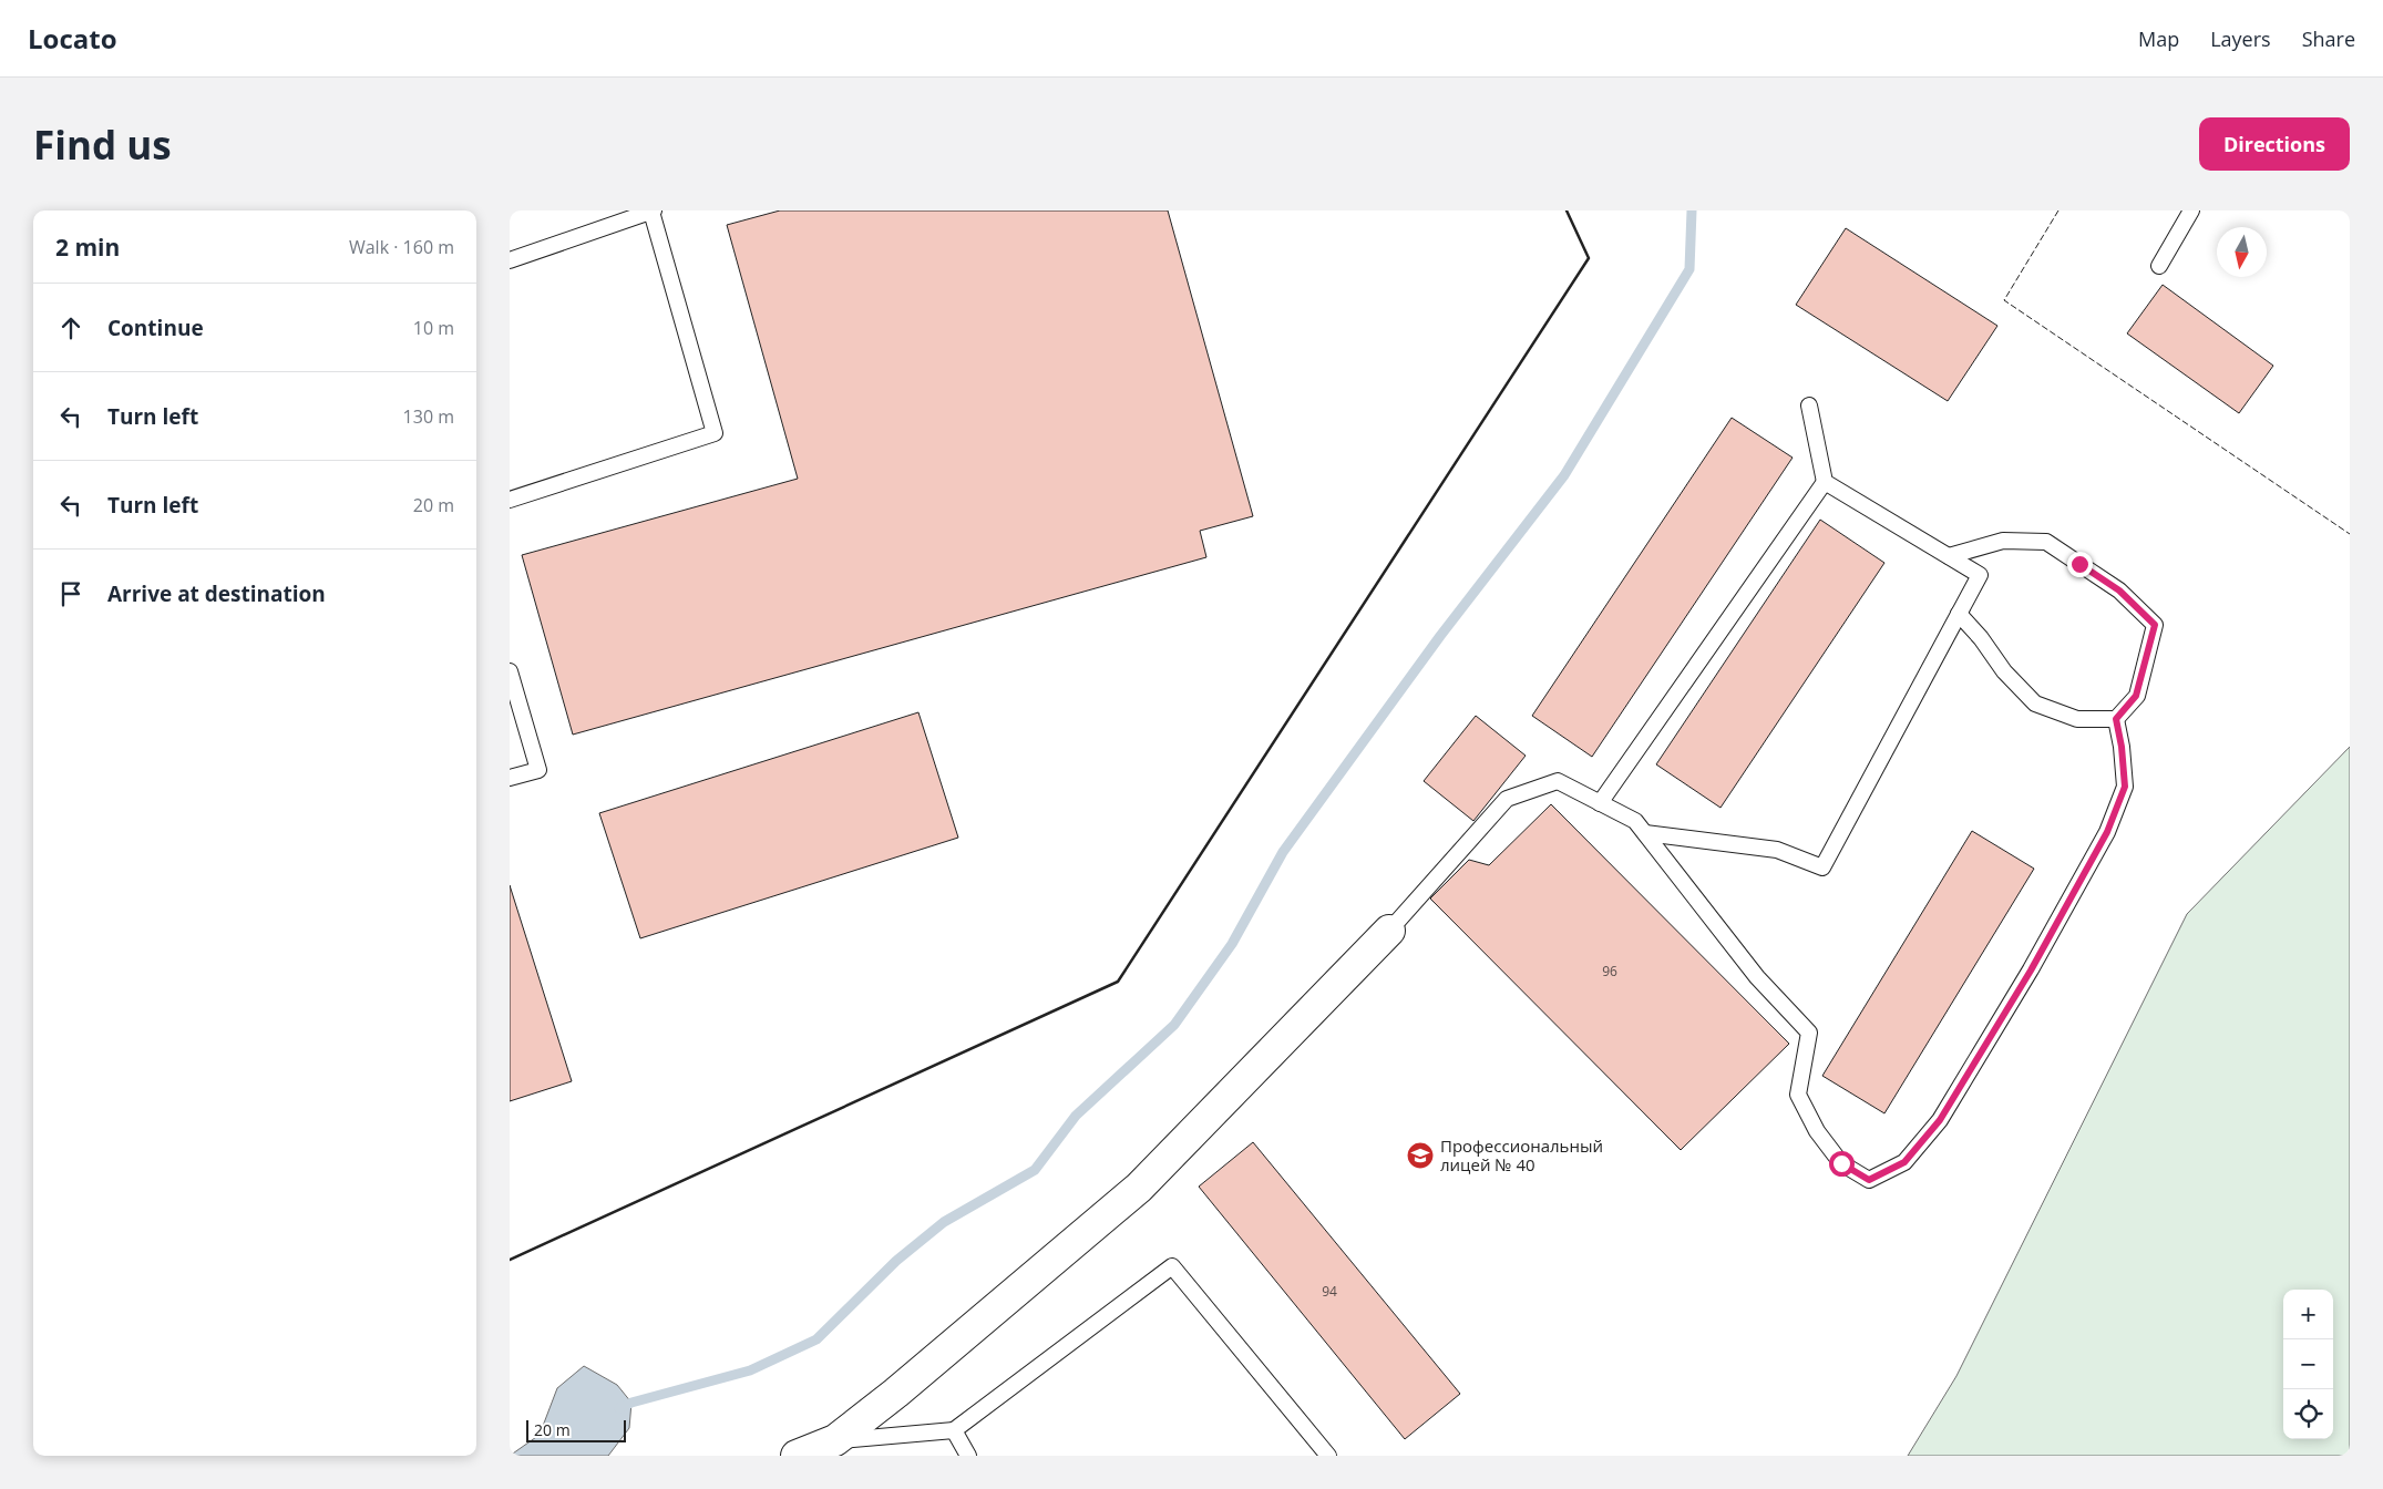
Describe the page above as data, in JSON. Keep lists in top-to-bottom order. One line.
{"places":{"school or university":["Профессиональный лицей № 40"]},"house_numbers":["96","94"],"scale_bar":"20 m","north":"bottom","page":{"header":"Locato","nav":["Map","Layers","Share"],"buttons":"Directions","title":"Find us","heading":["2 min","Walk · 160 m"],"list":[["Continue","10 m"],["Turn left","130 m"],["Turn left","20 m"],"Arrive at destination"],"map_buttons":["+","−"],"scale":"20 m"}}
